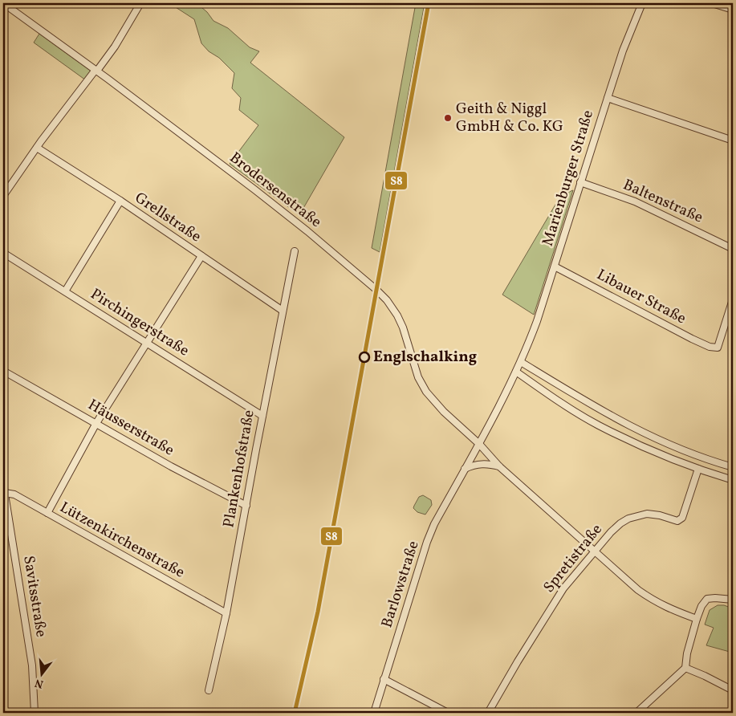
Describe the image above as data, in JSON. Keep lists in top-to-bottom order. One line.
{"streets":{"street":["Marienburger Straße","Brodersenstraße","Baltenstraße","Grellstraße","Libauer Straße","Pirchingerstraße","Häusserstraße","Plankenhofstraße","Lützenkirchenstraße","Spretistraße","Barlowstraße","Savitsstraße"]},"crossings":[["Marienburger Straße","Baltenstraße"],["Marienburger Straße","Libauer Straße"],["Marienburger Straße","Barlowstraße"],["Brodersenstraße","Spretistraße"],["Brodersenstraße","Barlowstraße"],["Grellstraße","Plankenhofstraße"],["Pirchingerstraße","Plankenhofstraße"],["Häusserstraße","Plankenhofstraße"],["Plankenhofstraße","Lützenkirchenstraße"],["Lützenkirchenstraße","Savitsstraße"]],"places":["Geith & Niggl GmbH & Co. KG","Englschalking"],"lines":["transit line S8"],"north":"bottom"}
